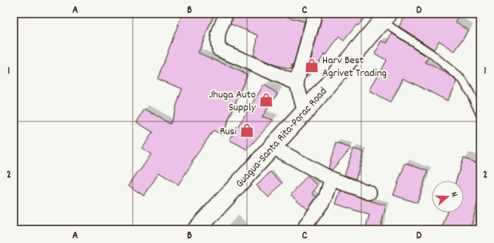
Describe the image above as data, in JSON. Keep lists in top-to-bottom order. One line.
{"streets":{"main road":["Guagua-Santa Rita-Porac Road"]},"places":{"shop":["Harv Best Agrivet Trading","Jhuga Auto Supply","Rusi"]},"north":"right","grid":{"columns":["A","B","C","D"],"rows":["1","2"]}}
